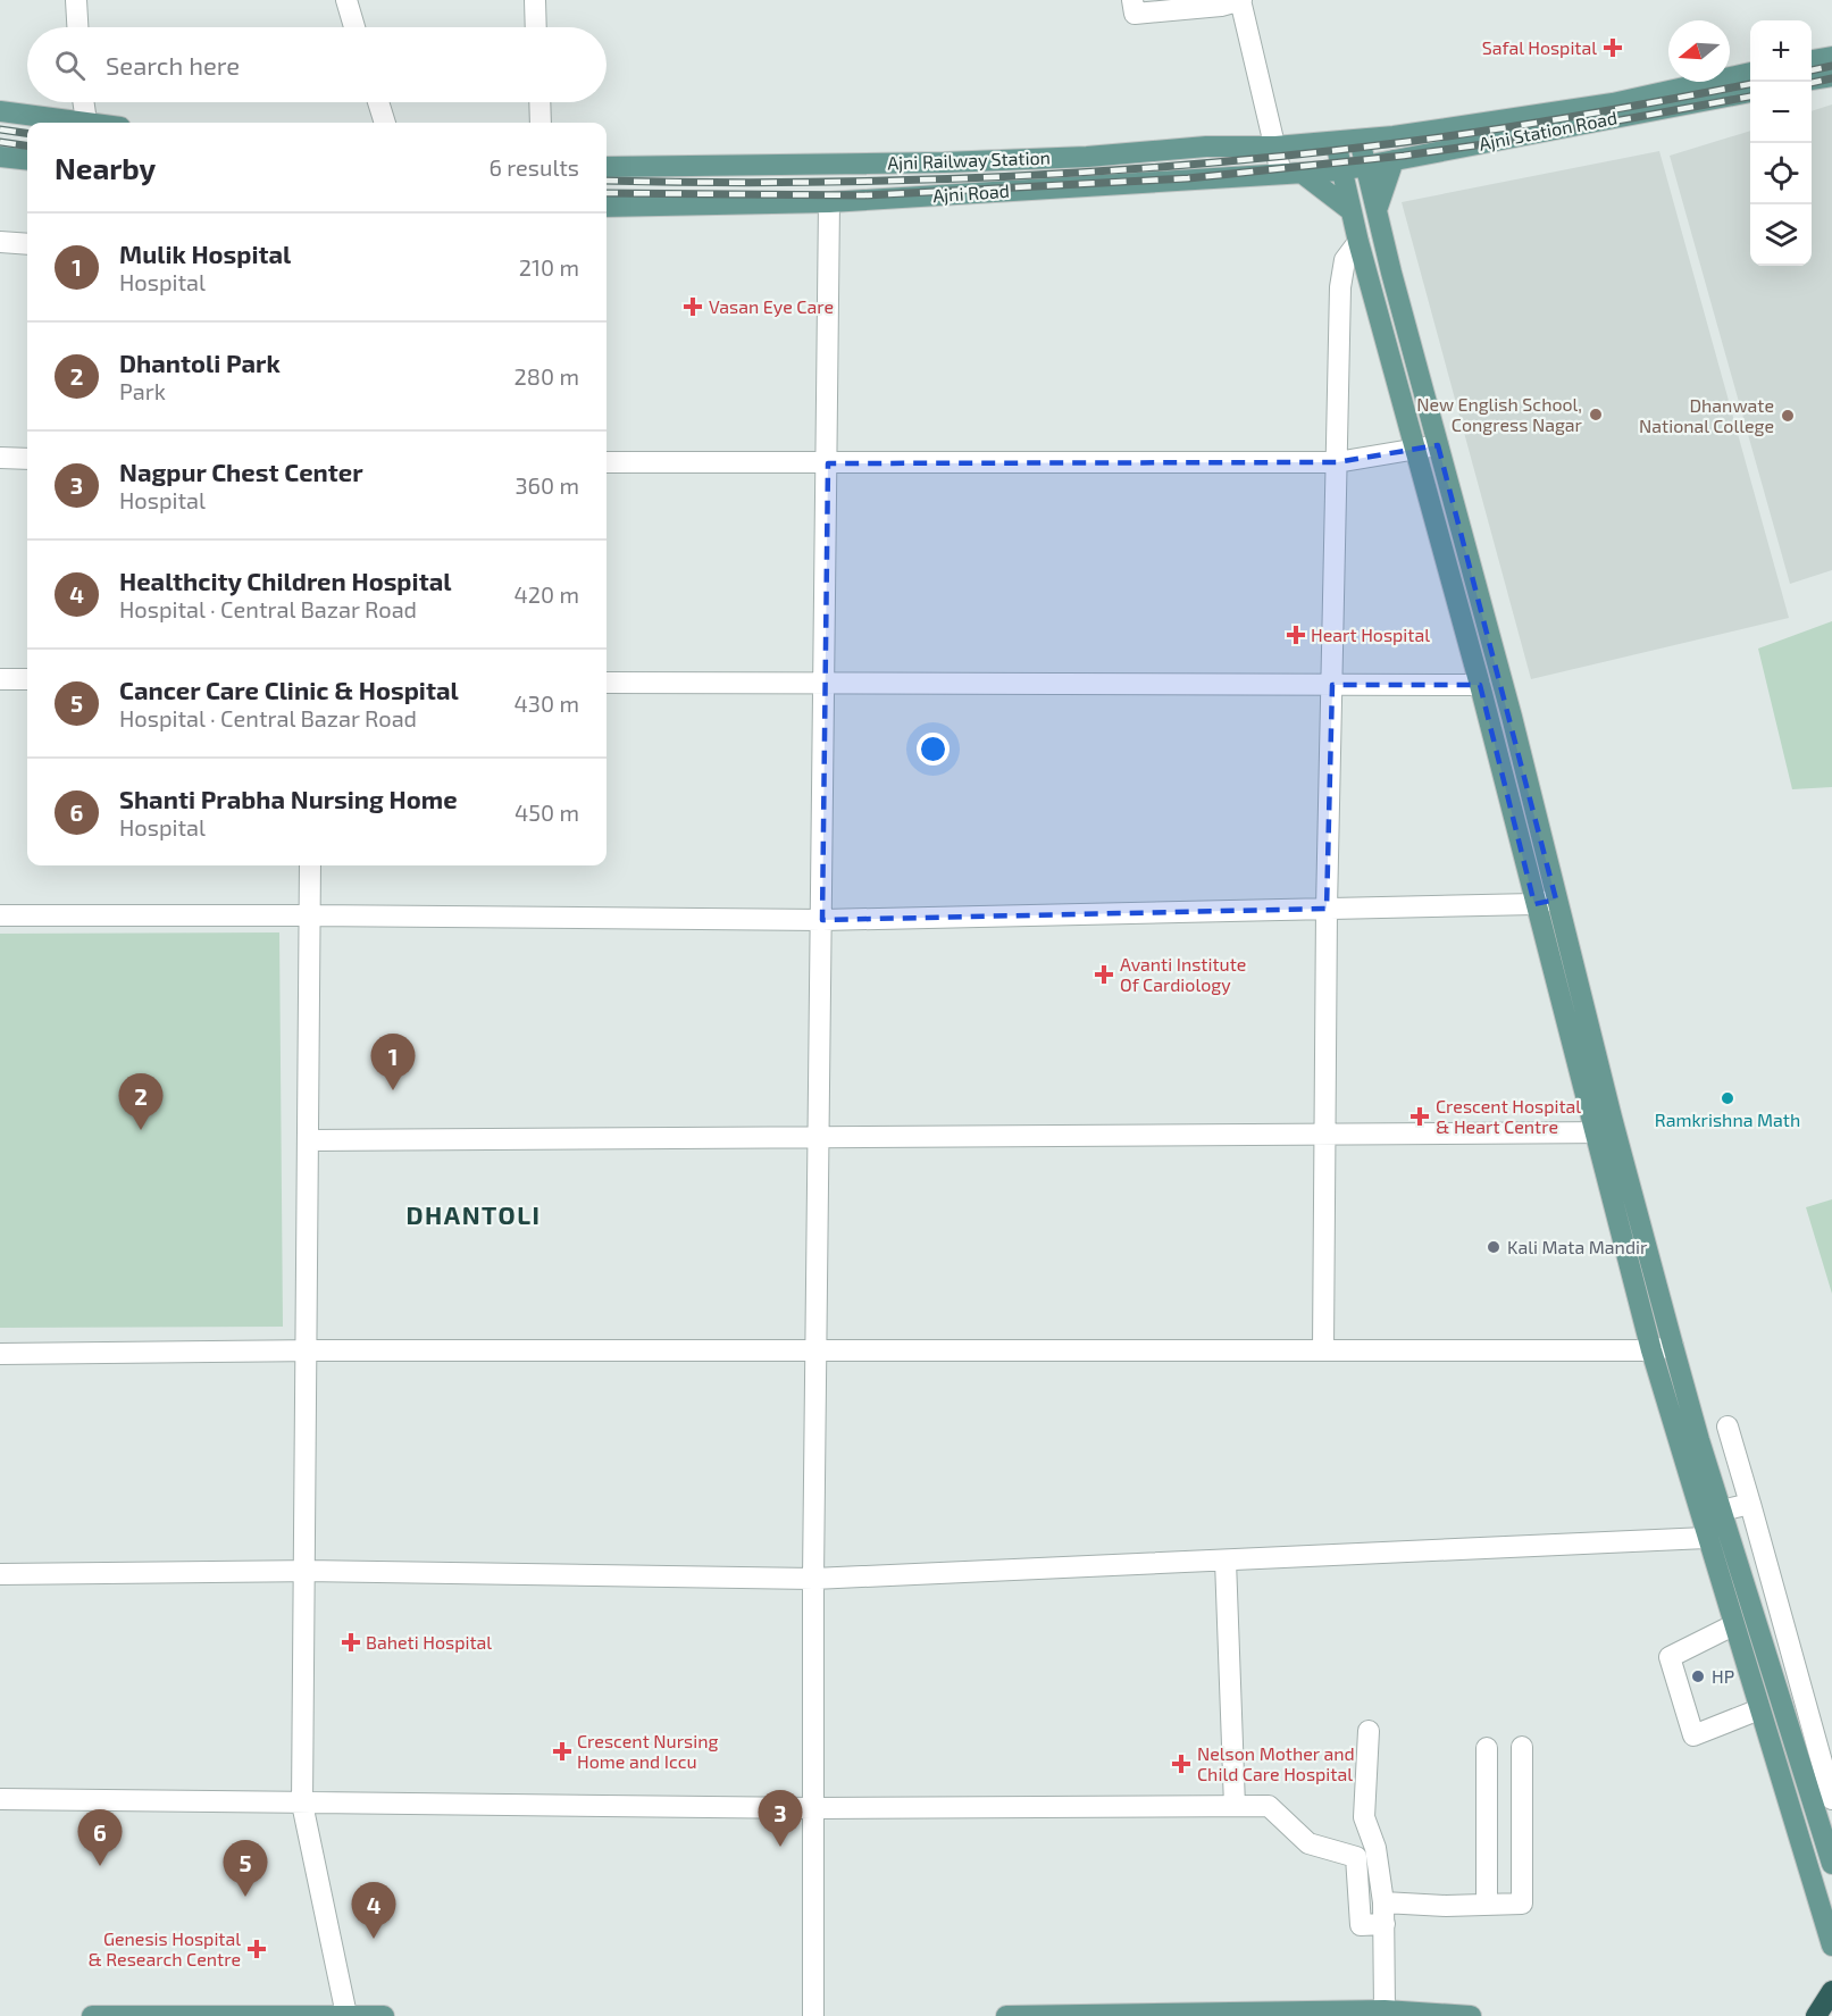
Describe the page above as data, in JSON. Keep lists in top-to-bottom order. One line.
{"streets":{"main road":["Ajni Station Road","Ajni Railway Station","Ajni Road"]},"crossings":[["Ajni Station Road","Ajni Road"]],"districts":["DHANTOLI"],"places":{"health":["Safal Hospital","Vasan Eye Care","Heart Hospital","Avanti Institute Of Cardiology","Crescent Hospital & Heart Centre","Baheti Hospital","Crescent Nursing Home and Iccu","Nelson Mother and Child Care Hospital","Genesis Hospital & Research Centre"],"other":["New English School, Congress Nagar","Dhanwate National College","Ramkrishna Math","Kali Mata Mandir","HP"]},"north":"left","page":{"map_buttons":["+","−"],"search":"Search here","heading":["Nearby","6 results"],"list":[{"mark":"1","name":"Mulik Hospital","note":"Hospital","value":"210 m"},{"mark":"2","name":"Dhantoli Park","note":"Park","value":"280 m"},{"mark":"3","name":"Nagpur Chest Center","note":"Hospital","value":"360 m"},{"mark":"4","name":"Healthcity Children Hospital","note":"Hospital · Central Bazar Road","value":"420 m"},{"mark":"5","name":"Cancer Care Clinic & Hospital","note":"Hospital · Central Bazar Road","value":"430 m"},{"mark":"6","name":"Shanti Prabha Nursing Home","note":"Hospital","value":"450 m"}],"pins":["1","2","3","6","5","4"]}}
